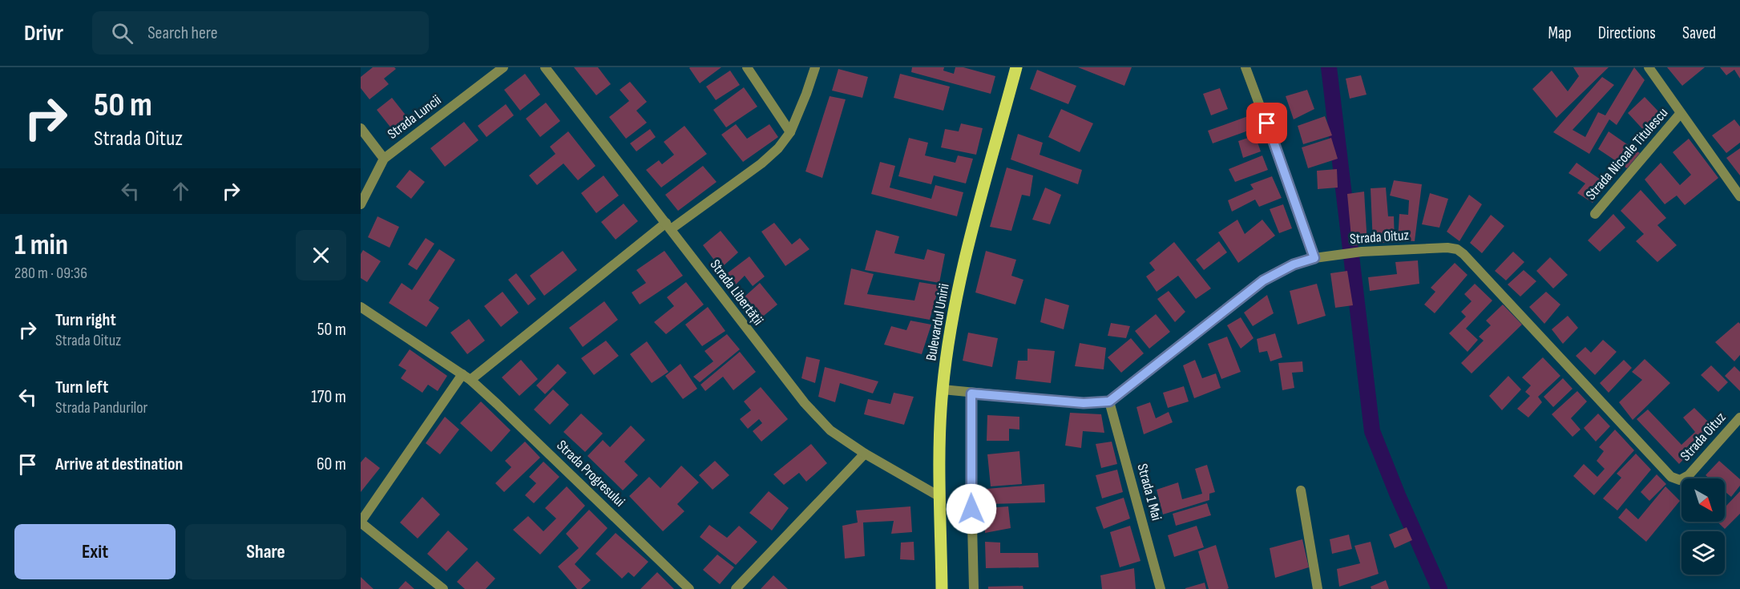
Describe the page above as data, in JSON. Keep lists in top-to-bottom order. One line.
{"streets":{"main road":["Bulevardul Unirii"],"street":["Strada Luncii","Strada Nicoale Titulescu","Strada Oituz","Strada Libertății","Strada Progresului","Strada 1 Mai"]},"crossings":[["Strada Oituz","Strada 1 Mai"],["Strada Libertății","Bulevardul Unirii"]],"north":"bottom right","page":{"header":"Drivr","search":"Search here","nav":["Map","Directions","Saved"],"turn":["50 m","Strada Oituz"],"heading":["1 min","280 m · 09:36"],"list":[{"name":"Turn right","note":"Strada Oituz","value":"50 m"},{"name":"Turn left","note":"Strada Pandurilor","value":"170 m"},{"name":"Arrive at destination","value":"60 m"}],"buttons":["Exit","Share"]}}
